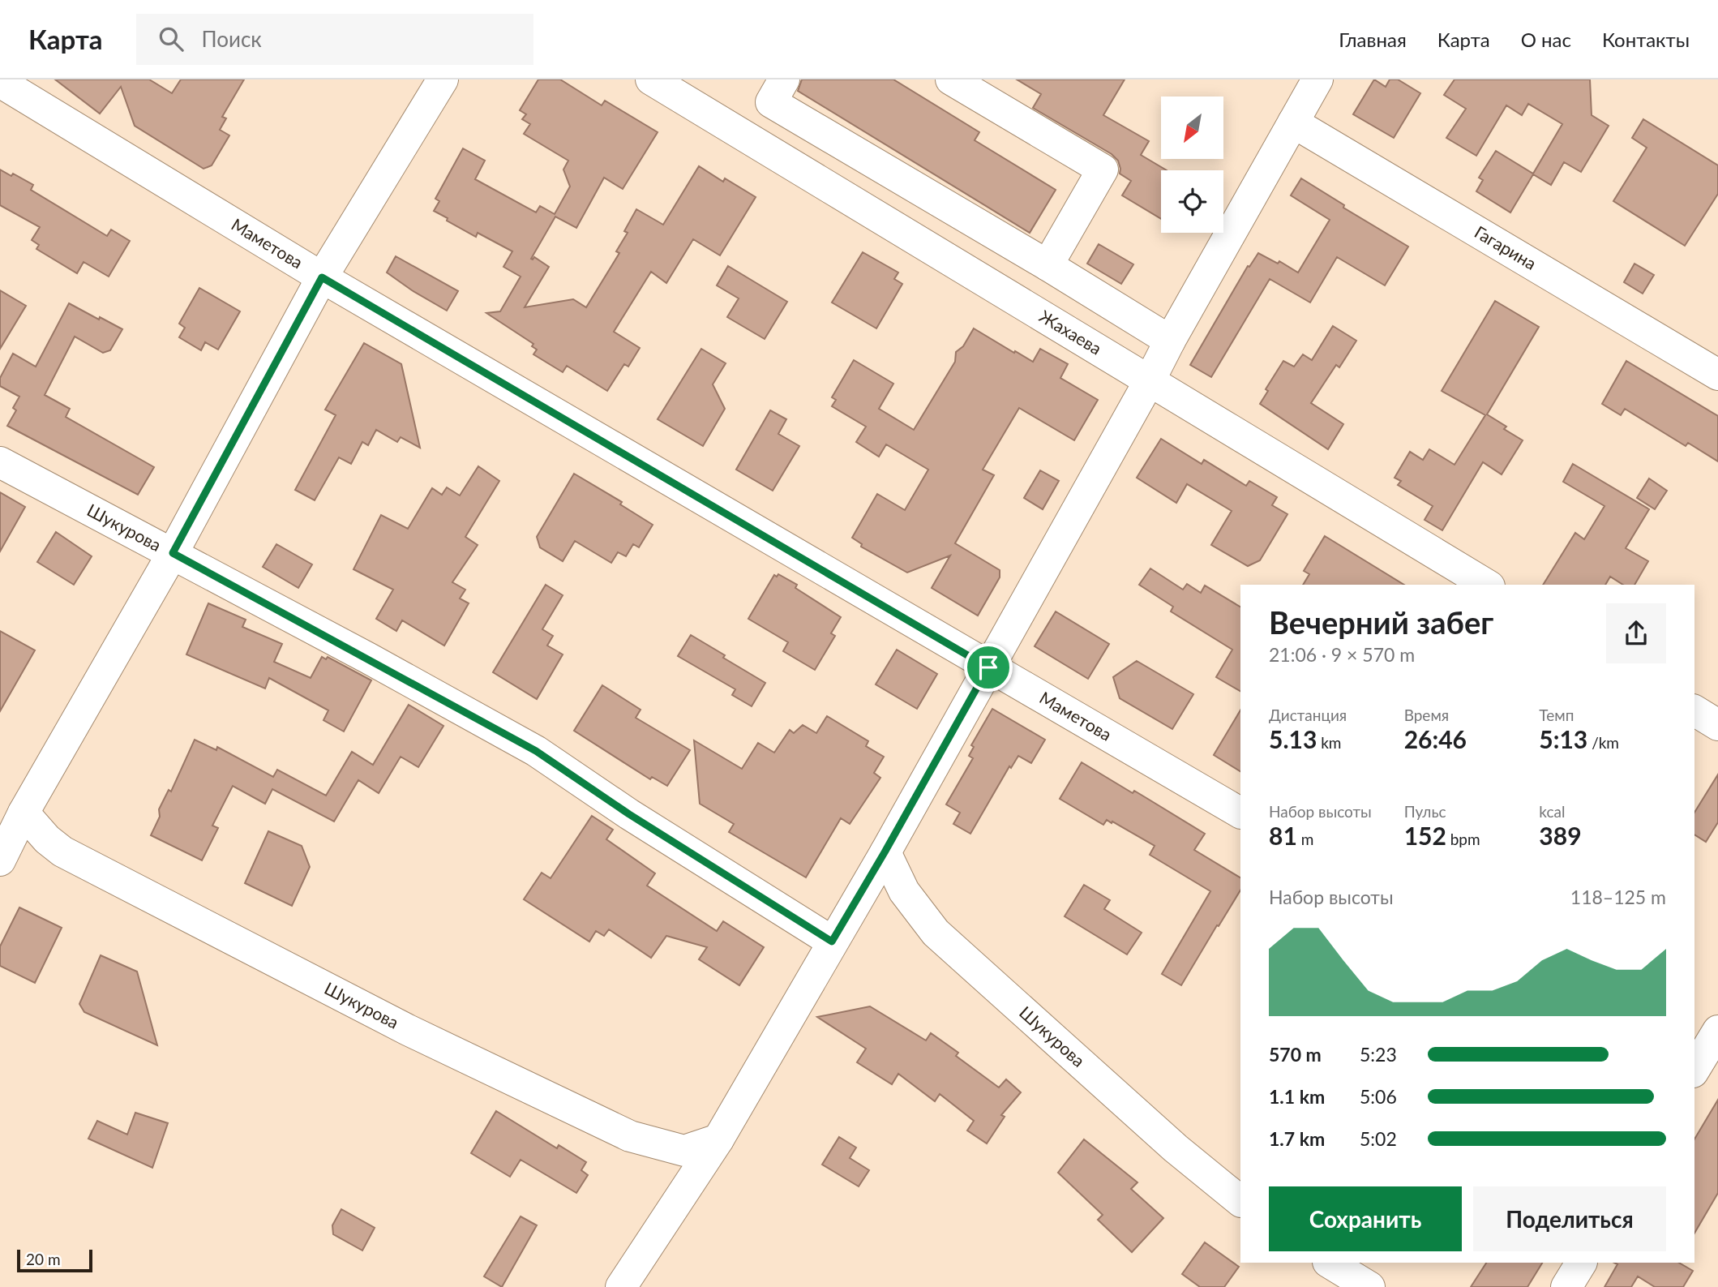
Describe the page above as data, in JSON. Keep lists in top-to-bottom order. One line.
{"streets":{"street":["Маметова","Гагарина","Жахаева","Шукурова"]},"scale_bar":"20 m","north":"bottom left","page":{"header":"Карта","search":"Поиск","nav":["Главная","Карта","О нас","Контакты"],"heading":["Вечерний забег","21:06 · 9 × 570 m"],"stats":[["Дистанция","5.13 km"],["Время","26:46"],["Темп","5:13 /km"],["Набор высоты","81 m"],["Пульс","152 bpm"],["kcal","389"]],"chart":["Набор высоты","118–125 m"],"list":[{"name":"570 m","note":"5:23"},{"name":"1.1 km","note":"5:06"},{"name":"1.7 km","note":"5:02"}],"buttons":["Сохранить","Поделиться"],"scale":"20 m"}}
